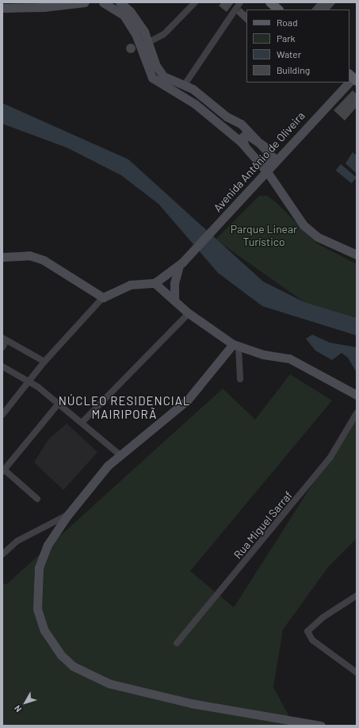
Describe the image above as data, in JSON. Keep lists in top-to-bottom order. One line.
{"streets":{"street":["Avenida Antônio de Oliveira","Rua Miguel Sarraf"]},"districts":["NÚCLEO RESIDENCIAL MAIRIPORÃ"],"parks":["Parque Linear Turístico"],"legend":["Road","Park","Water","Building"],"north":"bottom left"}
